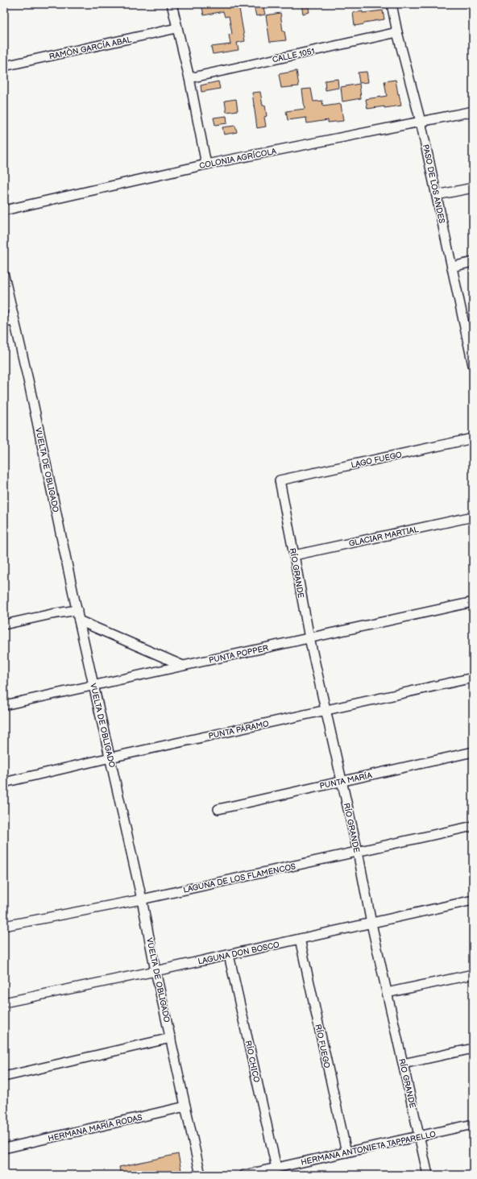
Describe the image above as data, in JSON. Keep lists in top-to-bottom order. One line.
{"streets":{"street":["RAMÓN GARCÍA ABAL","CALLE 1051","COLONIA AGRÍCOLA","PASO DE LOS ANDES","LAGO FUEGO","VUELTA DE OBLIGADO","GLACIAR MARTIAL","RÍO GRANDE","PUNTA POPPER","PUNTA PÁRAMO","PUNTA MARÍA","LAGUNA DE LOS FLAMENCOS","LAGUNA DON BOSCO","RÍO FUEGO","RÍO CHICO","HERMANA MARÍA RODAS","HERMANA ANTONIETA TAPPARELLO"]},"crossings":[["CALLE 1051","PASO DE LOS ANDES"],["COLONIA AGRÍCOLA","PASO DE LOS ANDES"],["LAGO FUEGO","RÍO GRANDE"],["VUELTA DE OBLIGADO","PUNTA POPPER"],["VUELTA DE OBLIGADO","PUNTA PÁRAMO"],["VUELTA DE OBLIGADO","LAGUNA DE LOS FLAMENCOS"],["VUELTA DE OBLIGADO","LAGUNA DON BOSCO"],["VUELTA DE OBLIGADO","HERMANA MARÍA RODAS"],["GLACIAR MARTIAL","RÍO GRANDE"],["RÍO GRANDE","PUNTA POPPER"],["RÍO GRANDE","PUNTA PÁRAMO"],["RÍO GRANDE","PUNTA MARÍA"],["RÍO GRANDE","LAGUNA DE LOS FLAMENCOS"],["RÍO GRANDE","LAGUNA DON BOSCO"],["RÍO GRANDE","HERMANA ANTONIETA TAPPARELLO"],["LAGUNA DON BOSCO","RÍO FUEGO"],["LAGUNA DON BOSCO","RÍO CHICO"],["RÍO FUEGO","HERMANA ANTONIETA TAPPARELLO"],["RÍO CHICO","HERMANA ANTONIETA TAPPARELLO"]]}
